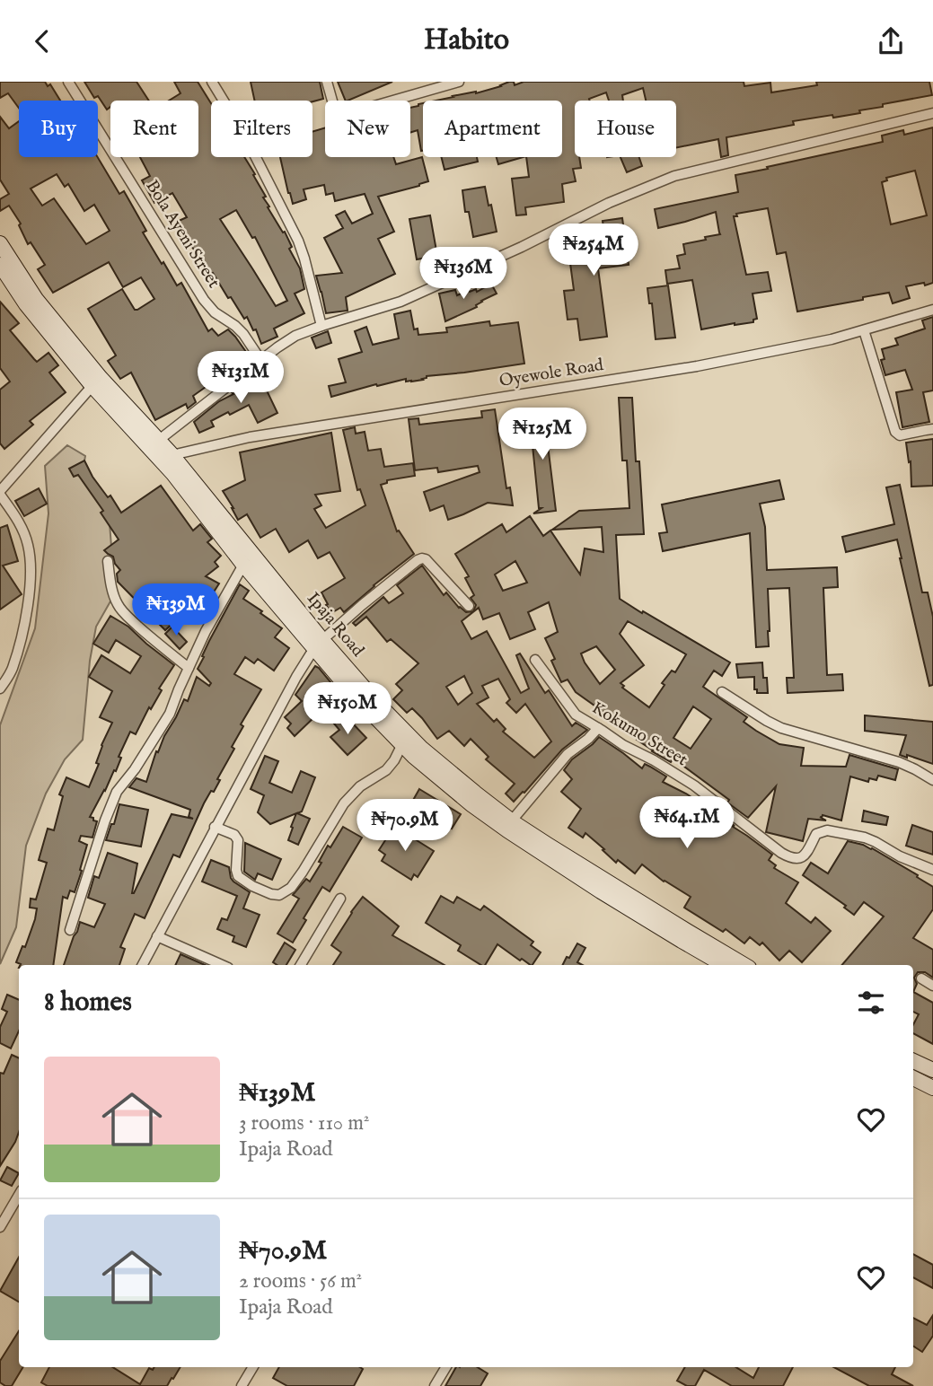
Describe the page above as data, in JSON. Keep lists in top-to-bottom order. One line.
{"streets":{"main road":["Ipaja Road"],"street":["Bola Ayeni Street","Oyewole Road","Kokumo Street"]},"crossings":[["Oyewole Road","Ipaja Road"]],"page":{"header":"Habito","chip":["Buy","Rent","Filters","New","Apartment","House"],"price":["₦254M","₦136M","₦131M","₦125M","₦139M","₦150M","₦64.1M","₦70.9M"],"heading":"8 homes","list":[{"name":"₦139M","note":"3 rooms · 110 m² · Ipaja Road"},{"name":"₦70.9M","note":"2 rooms · 56 m² · Ipaja Road"}]}}
